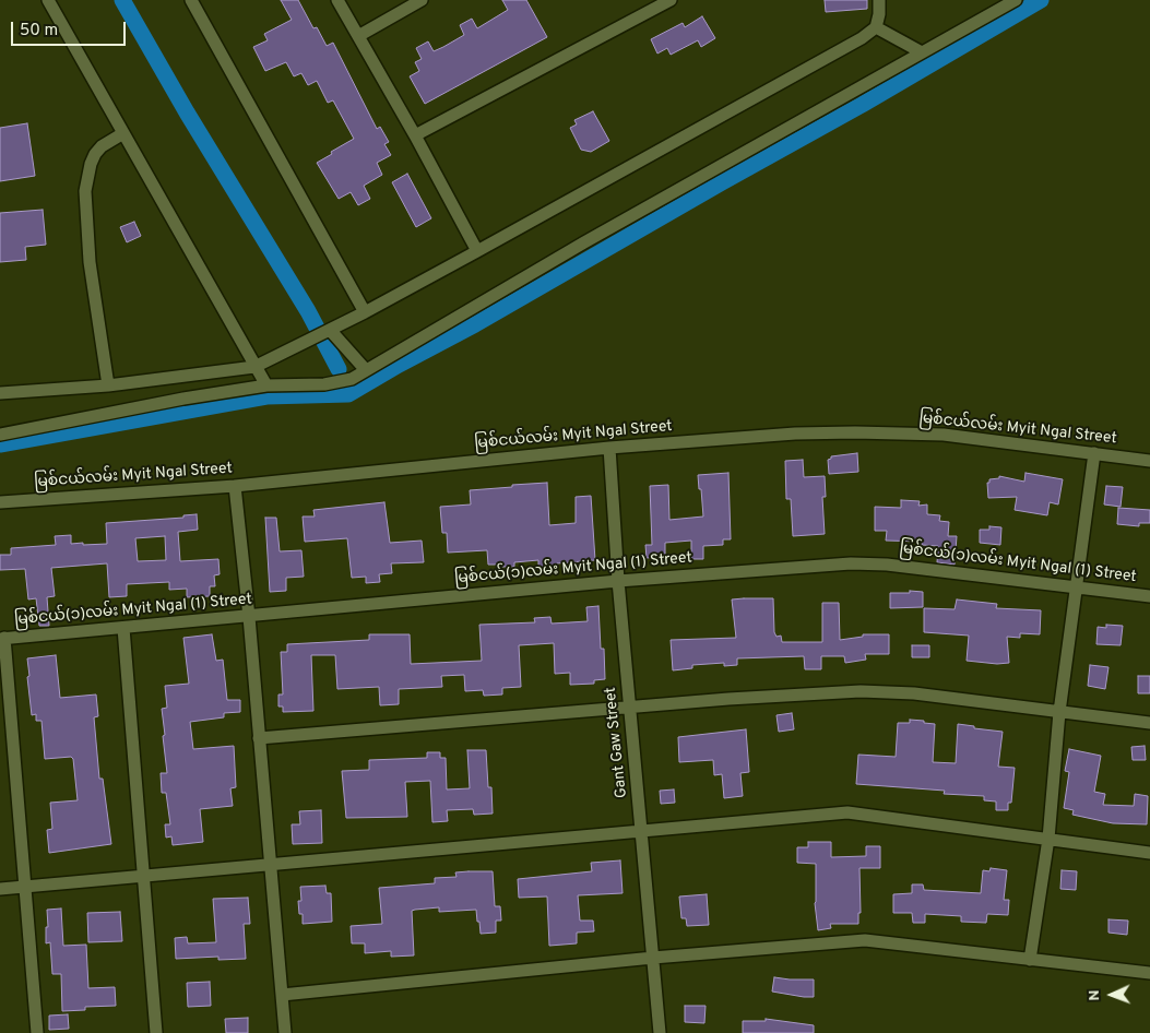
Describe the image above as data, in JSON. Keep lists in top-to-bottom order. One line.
{"streets":{"street":["မြစ်ငယ်လမ်း Myit Ngal Street","မြစ်ငယ်(၁)လမ်း Myit Ngal (1) Street","Gant Gaw Street"]},"crossings":[["မြစ်ငယ်လမ်း Myit Ngal Street","Gant Gaw Street"],["မြစ်ငယ်(၁)လမ်း Myit Ngal (1) Street","Gant Gaw Street"]],"scale_bar":"50 m","north":"left"}
